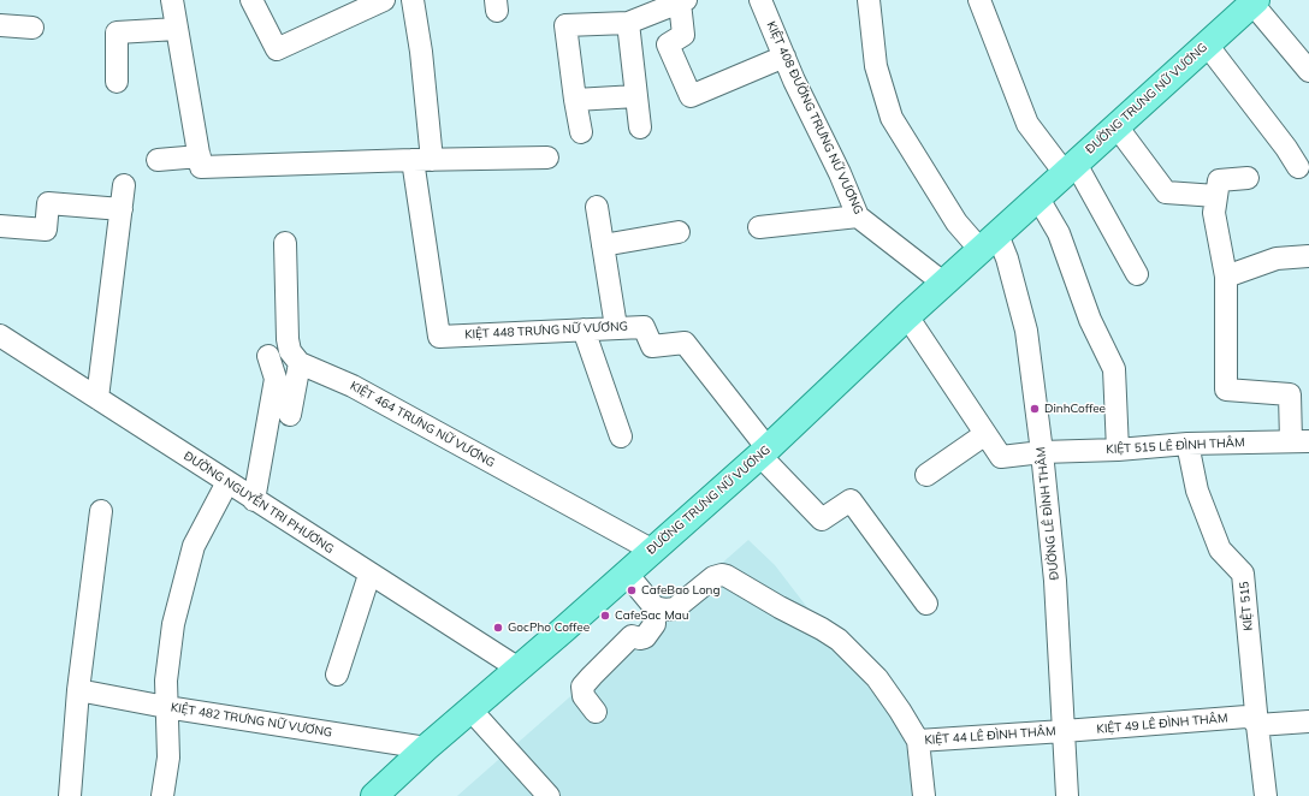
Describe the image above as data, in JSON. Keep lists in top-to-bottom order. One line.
{"streets":{"main road":["ĐƯỜNG TRƯNG NỮ VƯƠNG"],"street":["KIỆT 408 ĐƯỜNG TRƯNG NỮ VƯƠNG","KIỆT 448 TRƯNG NỮ VƯƠNG","KIỆT 464 TRƯNG NỮ VƯƠNG","KIỆT 515 LÊ ĐÌNH THÂM","ĐƯỜNG NGUYỄN TRI PHƯƠNG","ĐƯỜNG LÊ ĐÌNH THÂM","KIỆT 515","KIỆT 482 TRƯNG NỮ VƯƠNG","KIỆT 49 LÊ ĐÌNH THÂM","KIỆT 44 LÊ ĐÌNH THÂM"]},"crossings":[["ĐƯỜNG TRƯNG NỮ VƯƠNG","KIỆT 408 ĐƯỜNG TRƯNG NỮ VƯƠNG"],["ĐƯỜNG TRƯNG NỮ VƯƠNG","KIỆT 448 TRƯNG NỮ VƯƠNG"],["ĐƯỜNG TRƯNG NỮ VƯƠNG","KIỆT 464 TRƯNG NỮ VƯƠNG"],["ĐƯỜNG TRƯNG NỮ VƯƠNG","ĐƯỜNG NGUYỄN TRI PHƯƠNG"],["ĐƯỜNG TRƯNG NỮ VƯƠNG","ĐƯỜNG LÊ ĐÌNH THÂM"],["ĐƯỜNG TRƯNG NỮ VƯƠNG","KIỆT 482 TRƯNG NỮ VƯƠNG"],["KIỆT 515 LÊ ĐÌNH THÂM","ĐƯỜNG LÊ ĐÌNH THÂM"],["KIỆT 515 LÊ ĐÌNH THÂM","KIỆT 515"],["ĐƯỜNG LÊ ĐÌNH THÂM","KIỆT 49 LÊ ĐÌNH THÂM"],["ĐƯỜNG LÊ ĐÌNH THÂM","KIỆT 44 LÊ ĐÌNH THÂM"],["KIỆT 515","KIỆT 49 LÊ ĐÌNH THÂM"],["KIỆT 49 LÊ ĐÌNH THÂM","KIỆT 44 LÊ ĐÌNH THÂM"]],"places":["DinhCoffee","CafeBao Long","CafeSac Mau","GocPho Coffee"]}
